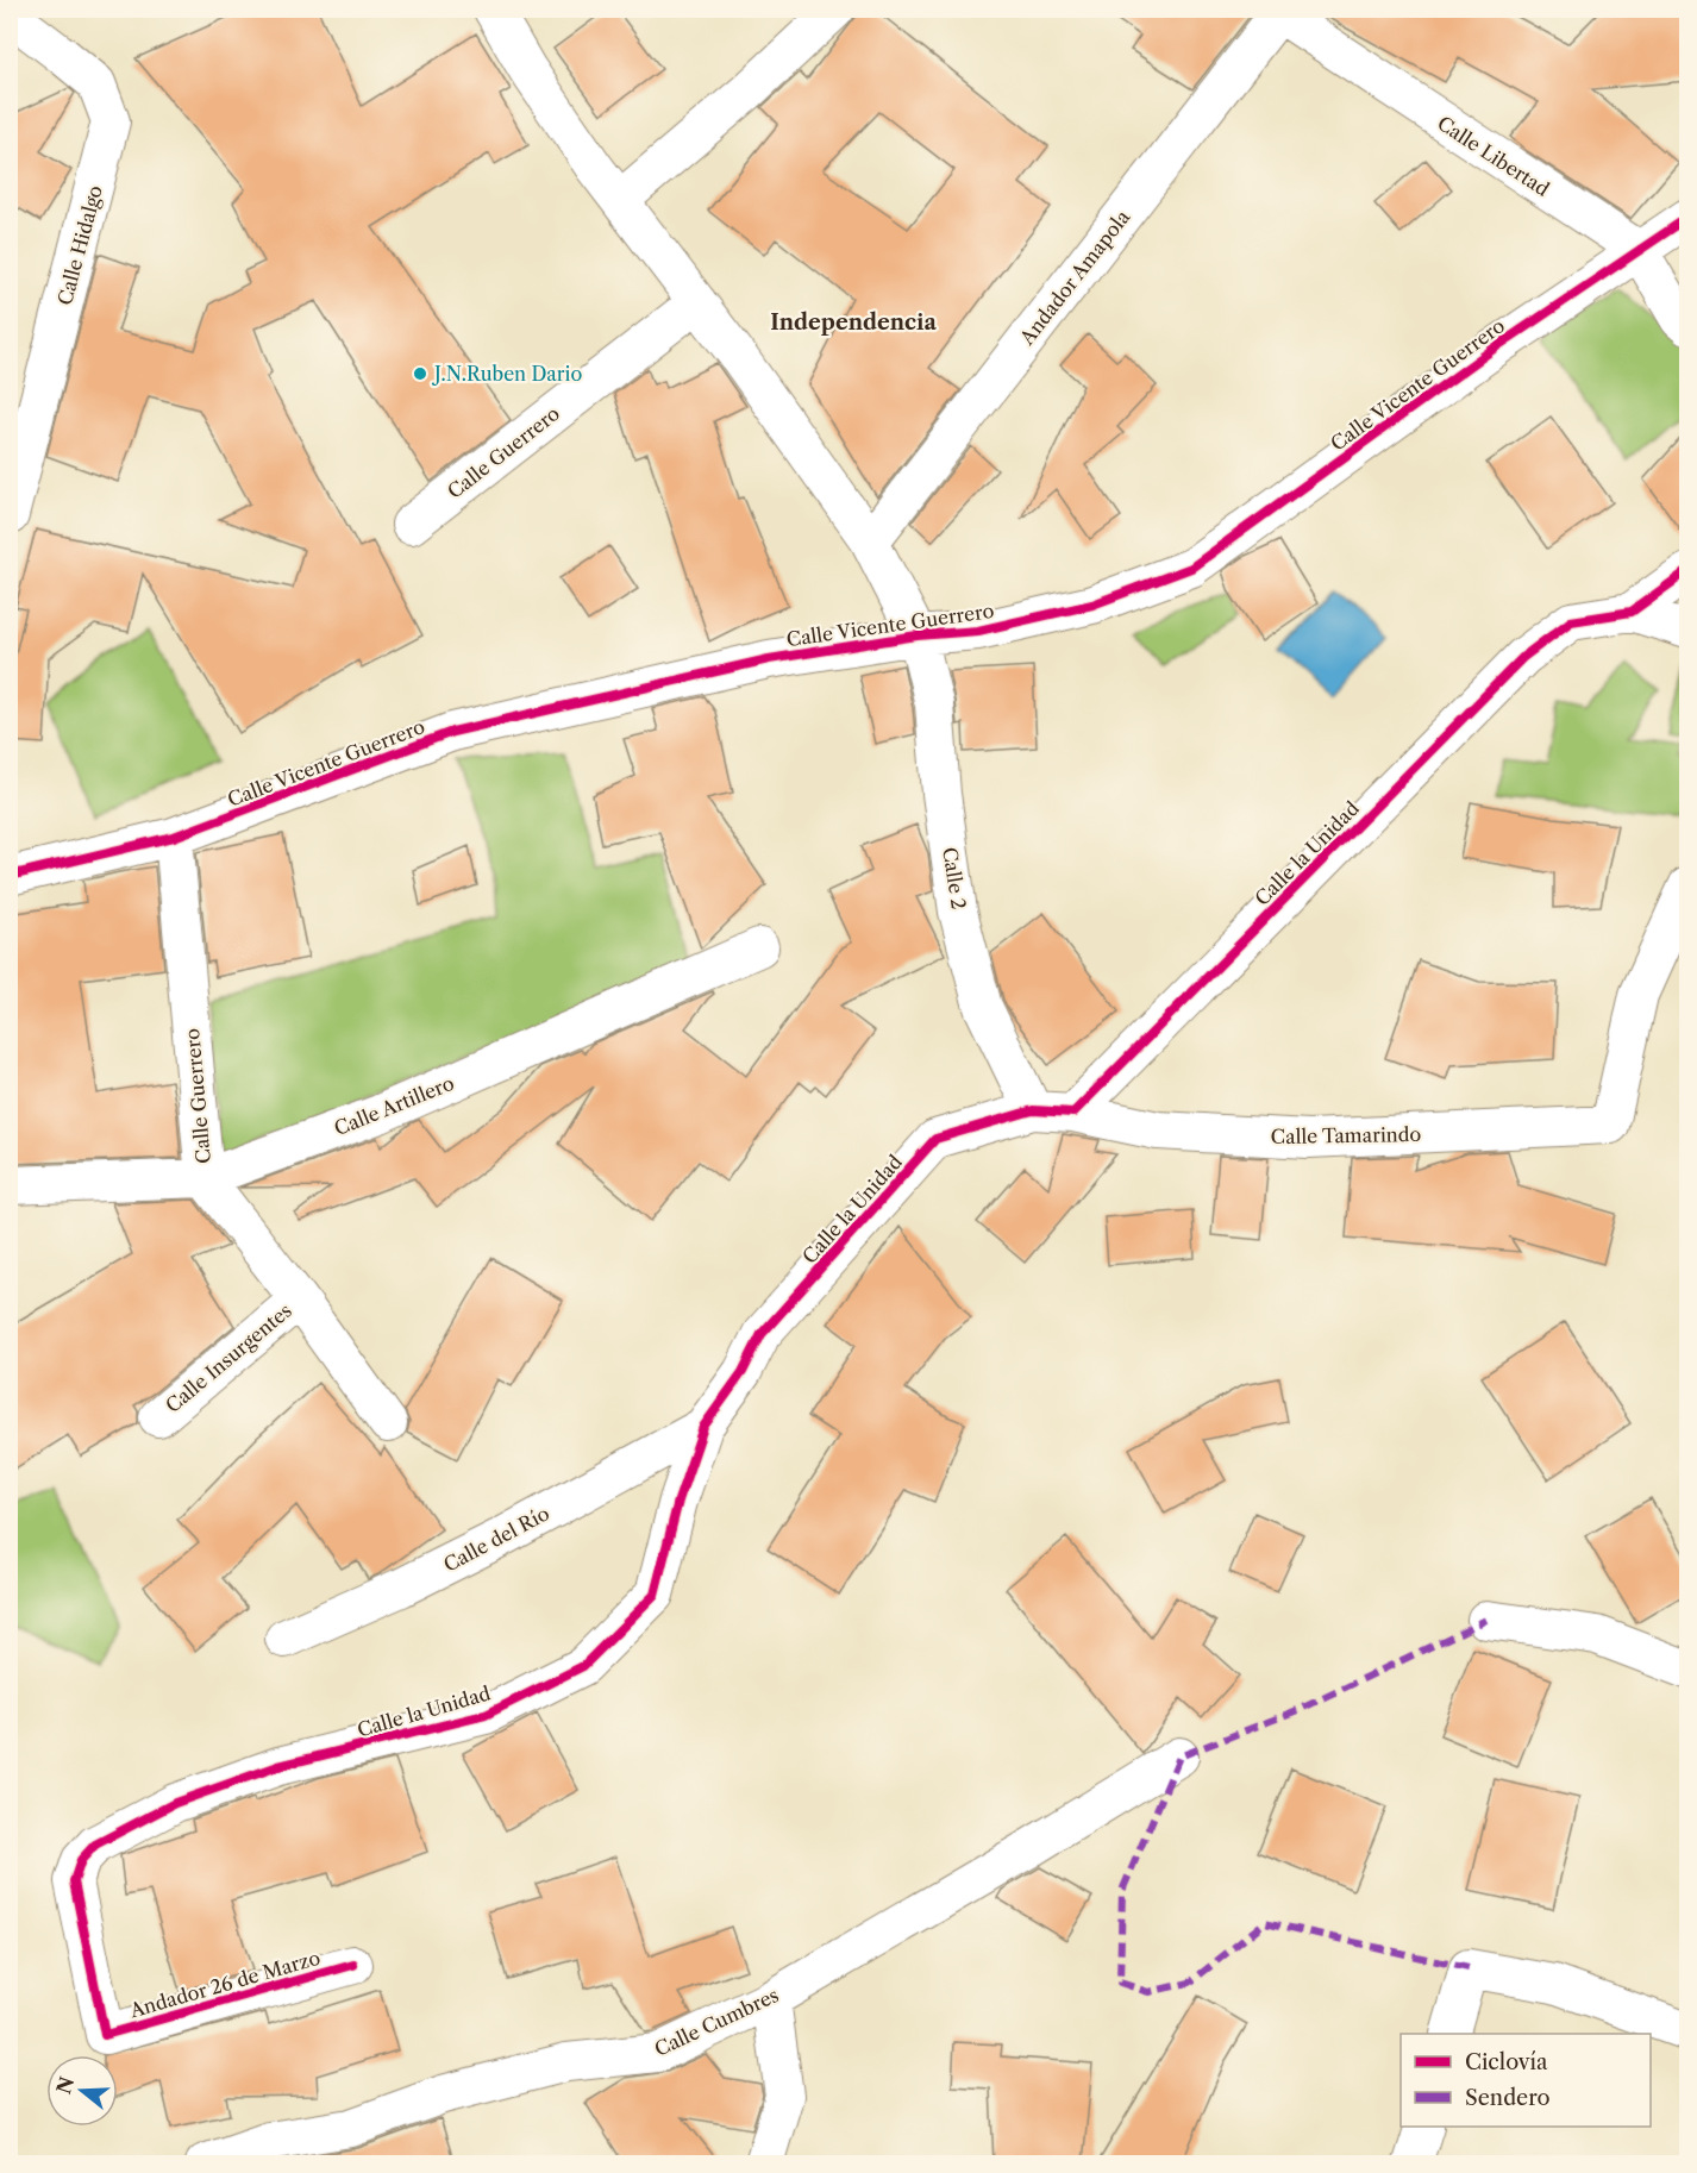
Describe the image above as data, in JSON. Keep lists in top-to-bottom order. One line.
{"streets":{"street":["Calle Libertad","Calle Hidalgo","Andador Amapola","Calle Vicente Guerrero","Calle Guerrero","Calle la Unidad","Calle 2","Calle Artillero","Calle Tamarindo","Calle Insurgentes","Calle del Río","Andador 26 de Marzo","Calle Cumbres"]},"crossings":[["Calle Libertad","Andador Amapola"],["Calle Libertad","Calle Vicente Guerrero"],["Andador Amapola","Calle 2"],["Calle Vicente Guerrero","Calle Guerrero"],["Calle Vicente Guerrero","Calle 2"],["Calle Guerrero","Calle 2"],["Calle Guerrero","Calle Artillero"],["Calle Guerrero","Calle Insurgentes"],["Calle la Unidad","Calle 2"],["Calle la Unidad","Calle Tamarindo"],["Calle la Unidad","Calle del Río"],["Calle la Unidad","Andador 26 de Marzo"]],"districts":["Independencia"],"places":["J.N.Ruben Dario"],"legend":["Ciclovía","Sendero"],"north":"left"}
